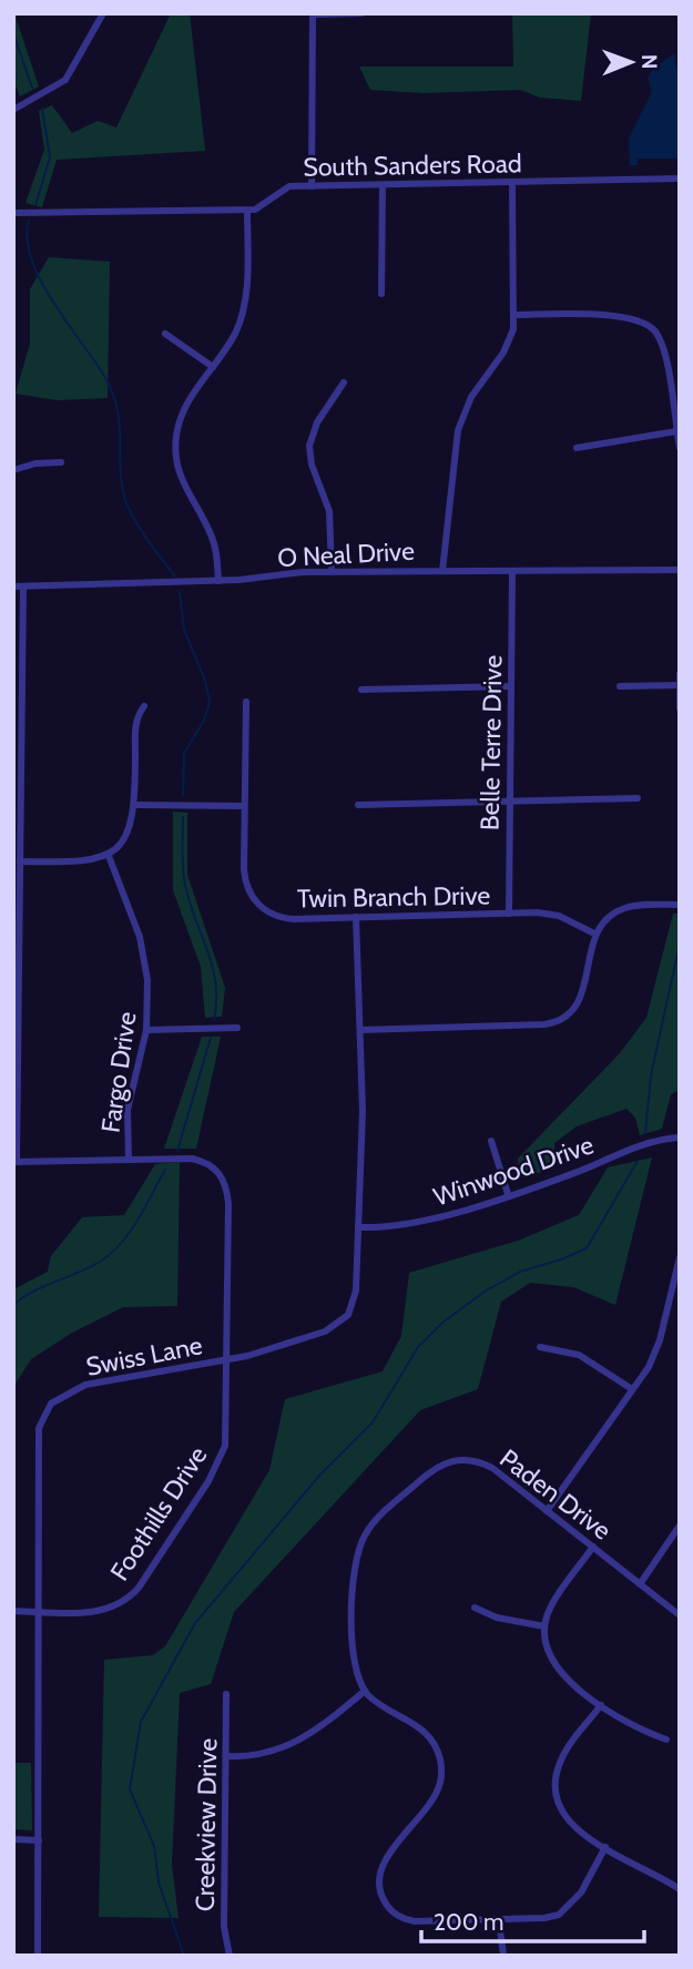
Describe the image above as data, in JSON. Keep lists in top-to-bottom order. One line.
{"streets":{"street":["South Sanders Road","O Neal Drive","Belle Terre Drive","Twin Branch Drive","Fargo Drive","Winwood Drive","Swiss Lane","Paden Drive","Foothills Drive","Creekview Drive"]},"crossings":[["O Neal Drive","Belle Terre Drive"],["Belle Terre Drive","Twin Branch Drive"],["Twin Branch Drive","Swiss Lane"],["Fargo Drive","Foothills Drive"],["Winwood Drive","Swiss Lane"],["Swiss Lane","Foothills Drive"]],"scale_bar":"200 m","north":"right"}
